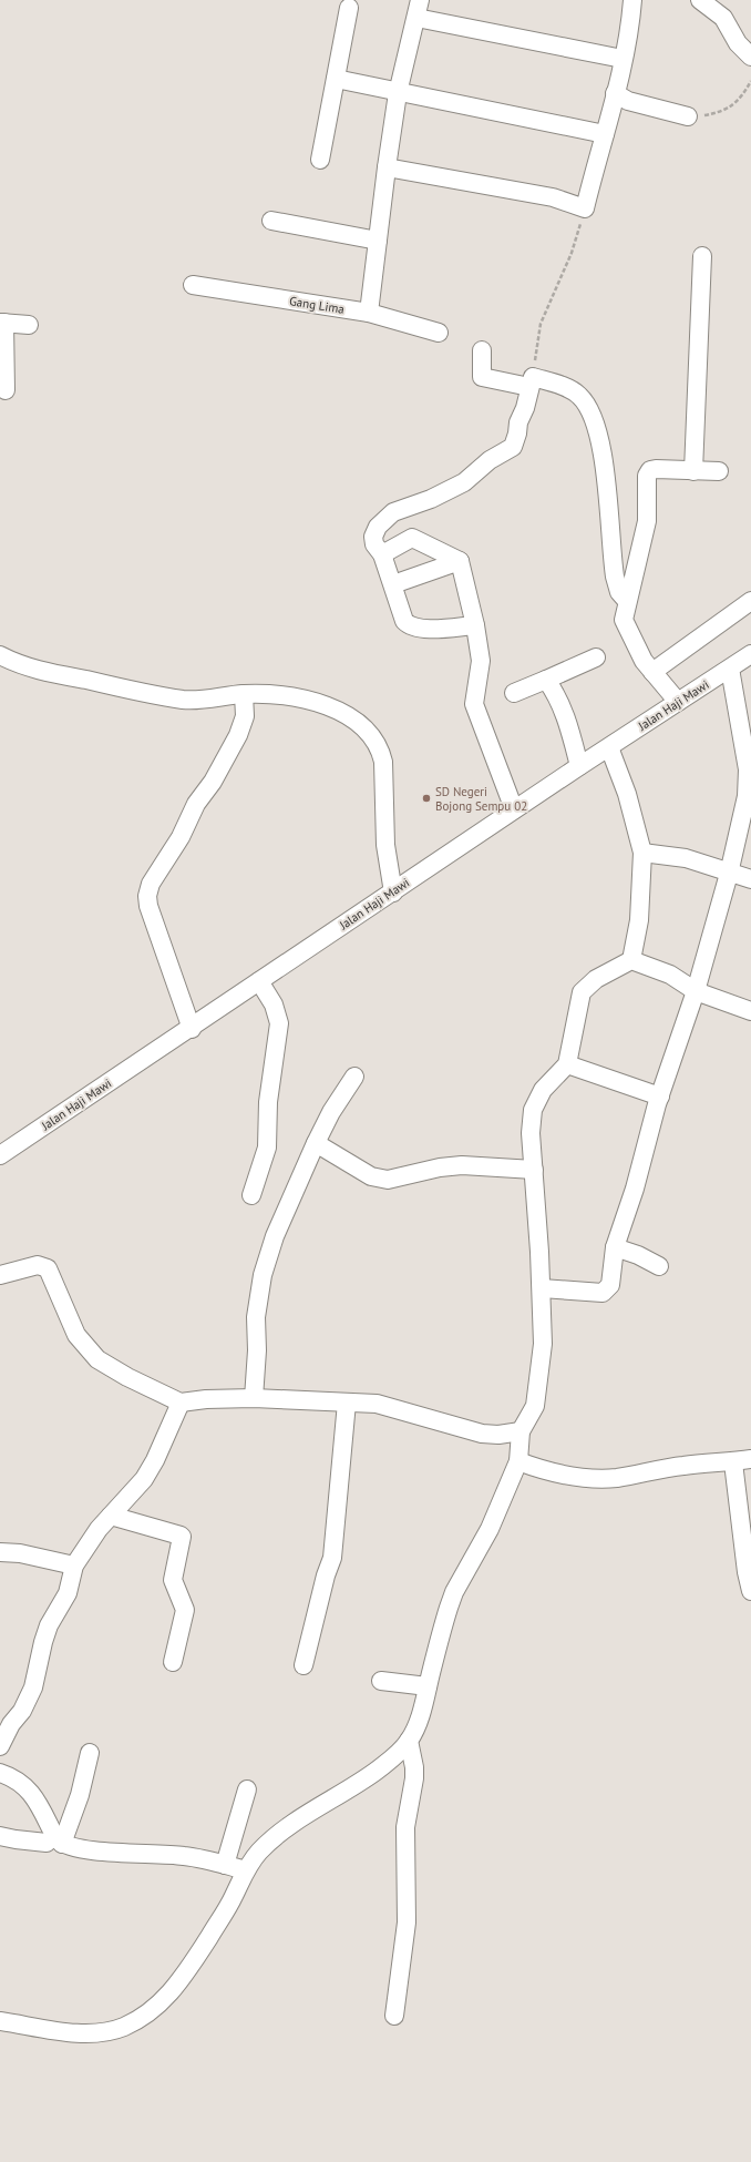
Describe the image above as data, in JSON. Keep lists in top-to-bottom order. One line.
{"streets":{"street":["Gang Lima","Jalan Haji Mawi"]},"places":["SD Negeri Bojong Sempu 02"]}
